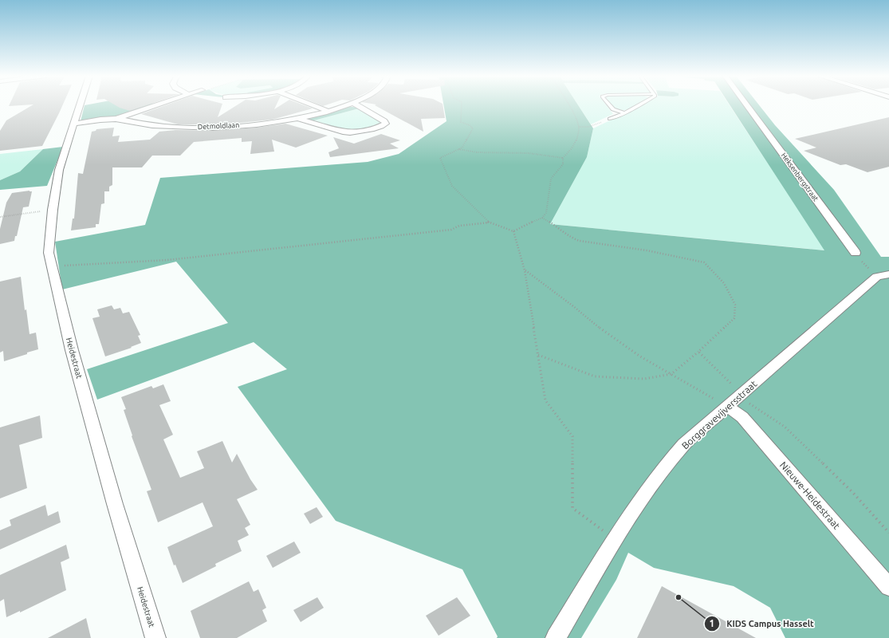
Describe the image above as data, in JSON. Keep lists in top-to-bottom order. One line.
{"streets":{"street":["Detmoldlaan","Heksenbergstraat","Heidestraat","Borggravevijversstraat","Nieuwe-Heidestraat"]},"crossings":[["Detmoldlaan","Heidestraat"],["Borggravevijversstraat","Nieuwe-Heidestraat"]],"places":["KIDS Campus Hasselt"]}
